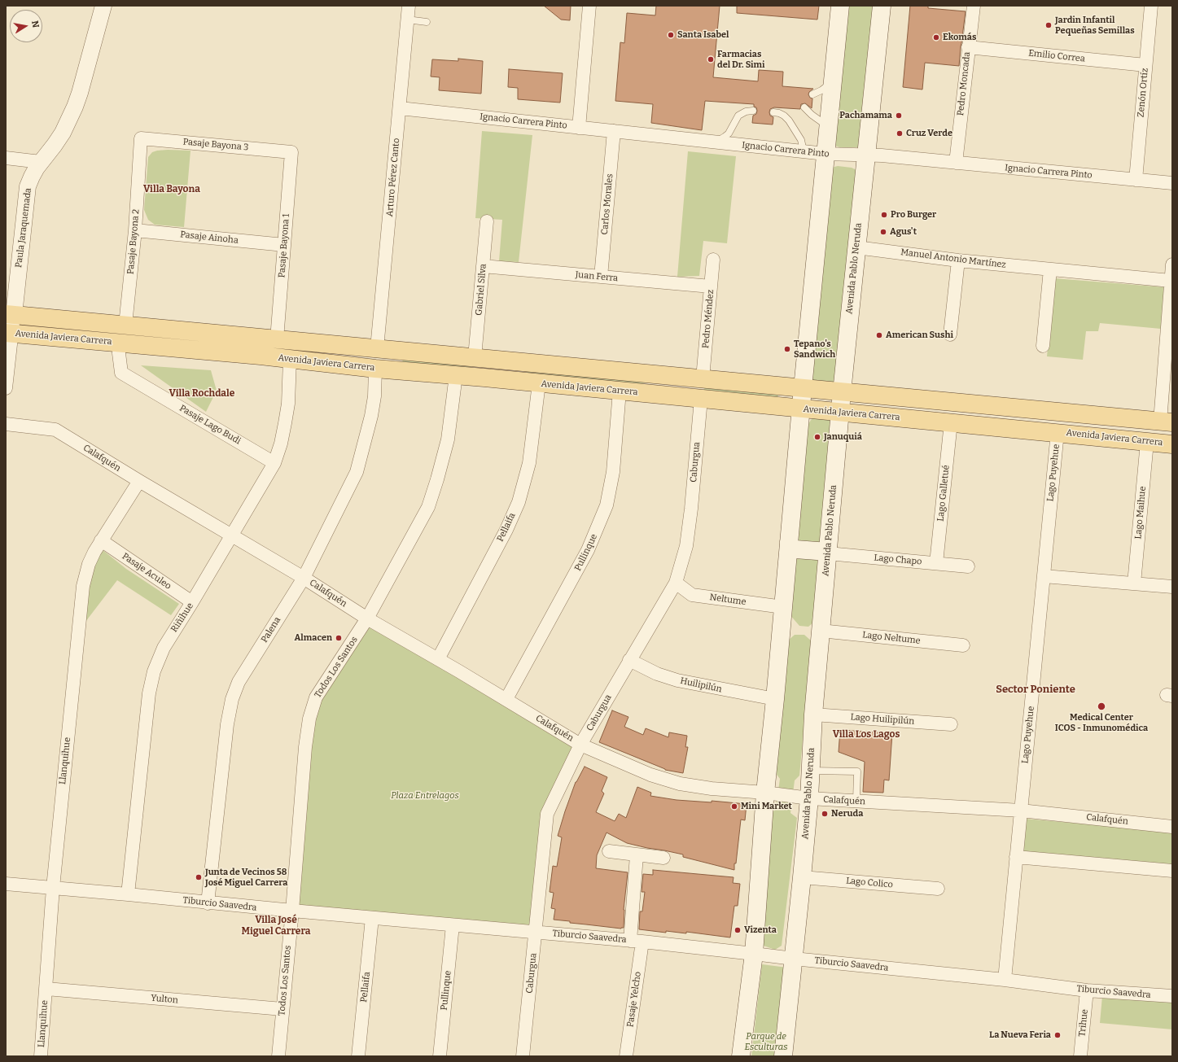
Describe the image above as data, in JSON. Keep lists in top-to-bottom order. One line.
{"streets":{"main road":["Avenida Pablo Neruda","Avenida Javiera Carrera"],"street":["Emilio Correa","Pedro Moncada","Zenón Ortíz","Ignacio Carrera Pinto","Pasaje Bayona 3","Arturo Pérez Canto","Carlos Morales","Paula Jaraquemada","Pasaje Ainoha","Pasaje Bayona 2","Pasaje Bayona 1","Manuel Antonio Martínez","Juan Ferra","Gabriel Silva","Pedro Méndez","Pasaje Lago Budi","Calafquén","Caburgua","Lago Puyehue","Lago Galletué","Lago Maihue","Pellaifa","Pullinque","Lago Chapo","Pasaje Aculeo","Neltume","Riñihue","Palena","Lago Neltume","Todos Los Santos","Huilipilún","Lago Huilipilún","Llanquihue","Lago Colico","Tiburcio Saavedra","Yulton","Pasaje Yelcho","Trihue"]},"crossings":[["Emilio Correa","Pedro Moncada"],["Emilio Correa","Zenón Ortíz"],["Pedro Moncada","Ignacio Carrera Pinto"],["Zenón Ortíz","Ignacio Carrera Pinto"],["Ignacio Carrera Pinto","Arturo Pérez Canto"],["Ignacio Carrera Pinto","Carlos Morales"],["Ignacio Carrera Pinto","Avenida Pablo Neruda"],["Pasaje Bayona 3","Pasaje Bayona 2"],["Pasaje Bayona 3","Pasaje Bayona 1"],["Arturo Pérez Canto","Avenida Javiera Carrera"],["Carlos Morales","Juan Ferra"],["Paula Jaraquemada","Avenida Javiera Carrera"],["Pasaje Ainoha","Pasaje Bayona 2"],["Pasaje Ainoha","Pasaje Bayona 1"],["Pasaje Bayona 2","Avenida Javiera Carrera"],["Pasaje Bayona 1","Avenida Javiera Carrera"],["Manuel Antonio Martínez","Avenida Pablo Neruda"],["Avenida Pablo Neruda","Avenida Javiera Carrera"],["Avenida Pablo Neruda","Calafquén"],["Avenida Pablo Neruda","Lago Chapo"],["Avenida Pablo Neruda","Lago Neltume"],["Avenida Pablo Neruda","Lago Huilipilún"],["Avenida Pablo Neruda","Lago Colico"],["Avenida Pablo Neruda","Tiburcio Saavedra"],["Juan Ferra","Gabriel Silva"],["Juan Ferra","Pedro Méndez"],["Gabriel Silva","Avenida Javiera Carrera"],["Pedro Méndez","Avenida Javiera Carrera"],["Avenida Javiera Carrera","Pasaje Lago Budi"],["Avenida Javiera Carrera","Caburgua"],["Avenida Javiera Carrera","Lago Puyehue"],["Avenida Javiera Carrera","Lago Galletué"],["Avenida Javiera Carrera","Lago Maihue"],["Avenida Javiera Carrera","Pellaifa"],["Avenida Javiera Carrera","Pullinque"],["Avenida Javiera Carrera","Riñihue"],["Avenida Javiera Carrera","Palena"],["Avenida Javiera Carrera","Todos Los Santos"],["Pasaje Lago Budi","Riñihue"],["Calafquén","Caburgua"],["Calafquén","Lago Puyehue"],["Calafquén","Pellaifa"],["Calafquén","Pullinque"],["Calafquén","Riñihue"],["Calafquén","Palena"],["Calafquén","Todos Los Santos"],["Calafquén","Llanquihue"],["Caburgua","Neltume"],["Caburgua","Huilipilún"],["Caburgua","Tiburcio Saavedra"],["Lago Puyehue","Tiburcio Saavedra"],["Lago Galletué","Lago Chapo"],["Pellaifa","Tiburcio Saavedra"],["Pullinque","Tiburcio Saavedra"],["Pasaje Aculeo","Riñihue"],["Pasaje Aculeo","Llanquihue"],["Riñihue","Tiburcio Saavedra"],["Palena","Tiburcio Saavedra"],["Todos Los Santos","Tiburcio Saavedra"],["Todos Los Santos","Yulton"],["Llanquihue","Tiburcio Saavedra"],["Llanquihue","Yulton"],["Tiburcio Saavedra","Pasaje Yelcho"],["Tiburcio Saavedra","Trihue"]],"districts":["Villa Bayona","Villa Rochdale","Sector Poniente","Villa Los Lagos","Villa José Miguel Carrera"],"parks":["Plaza Entrelagos","Parque de Esculturas"],"places":["Jardin Infantil Pequeñas Semillas","Santa Isabel","Ekomás","Farmacias del Dr. Simi","Pachamama","Cruz Verde","Pro Burger","Agus't","American Sushi","Tepano's Sandwich","Januquiá","Almacen","Medical Center ICOS - Inmunomédica","Mini Market","Neruda","Junta de Vecinos 58 José Miguel Carrera","Vizenta","La Nueva Feria"],"north":"right"}
